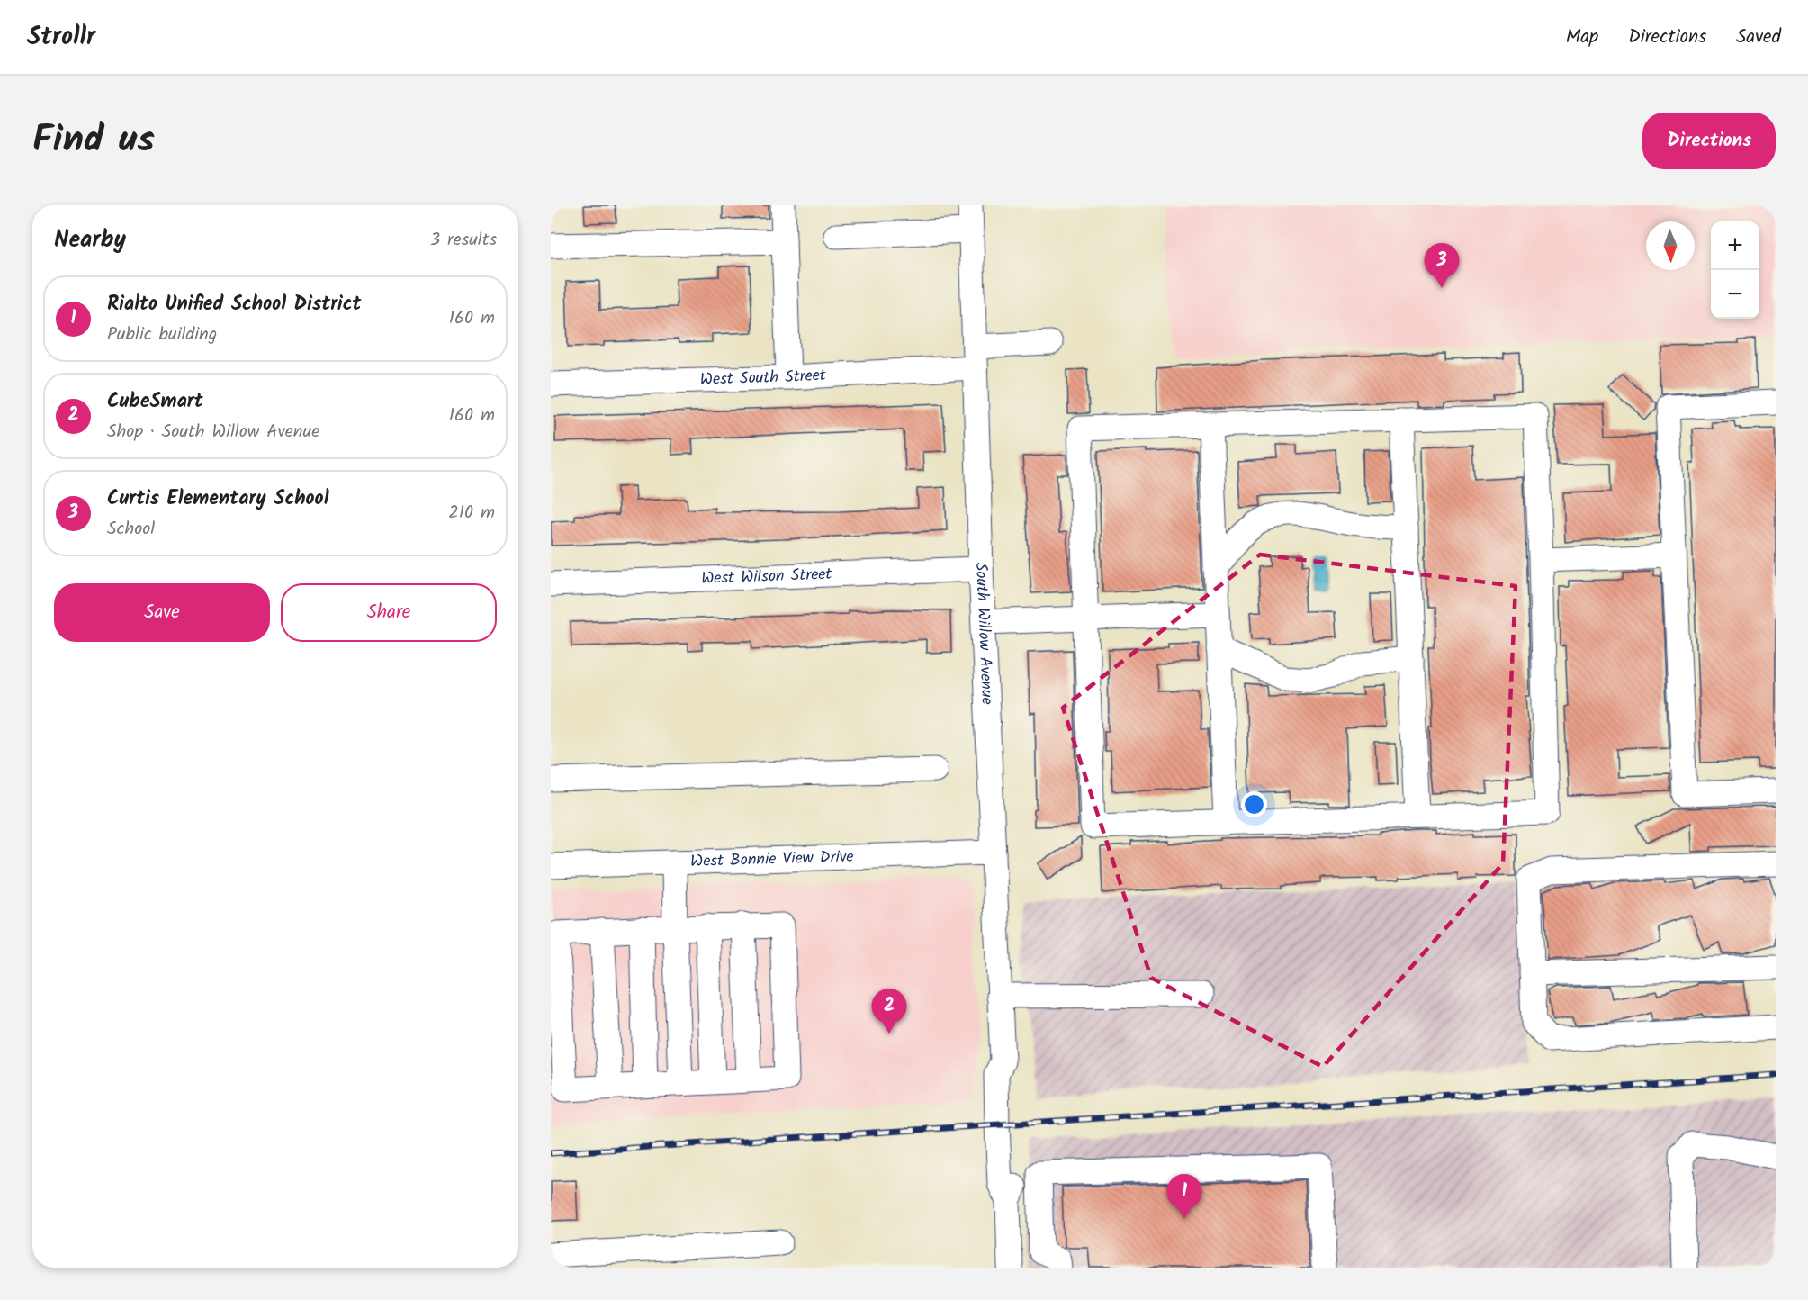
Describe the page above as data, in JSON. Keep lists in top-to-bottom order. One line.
{"streets":{"street":["West South Street","West Wilson Street","South Willow Avenue","West Bonnie View Drive"]},"crossings":[["West South Street","South Willow Avenue"],["West Wilson Street","South Willow Avenue"],["South Willow Avenue","West Bonnie View Drive"]],"north":"bottom","page":{"header":"Strollr","nav":["Map","Directions","Saved"],"title":"Find us","buttons":["Directions",["Save","Share"]],"heading":["Nearby","3 results"],"map_buttons":["+","−"],"pins":["3","2","1"],"list":[{"mark":"1","name":"Rialto Unified School District","note":"Public building","value":"160 m"},{"mark":"2","name":"CubeSmart","note":"Shop · South Willow Avenue","value":"160 m"},{"mark":"3","name":"Curtis Elementary School","note":"School","value":"210 m"}]}}
